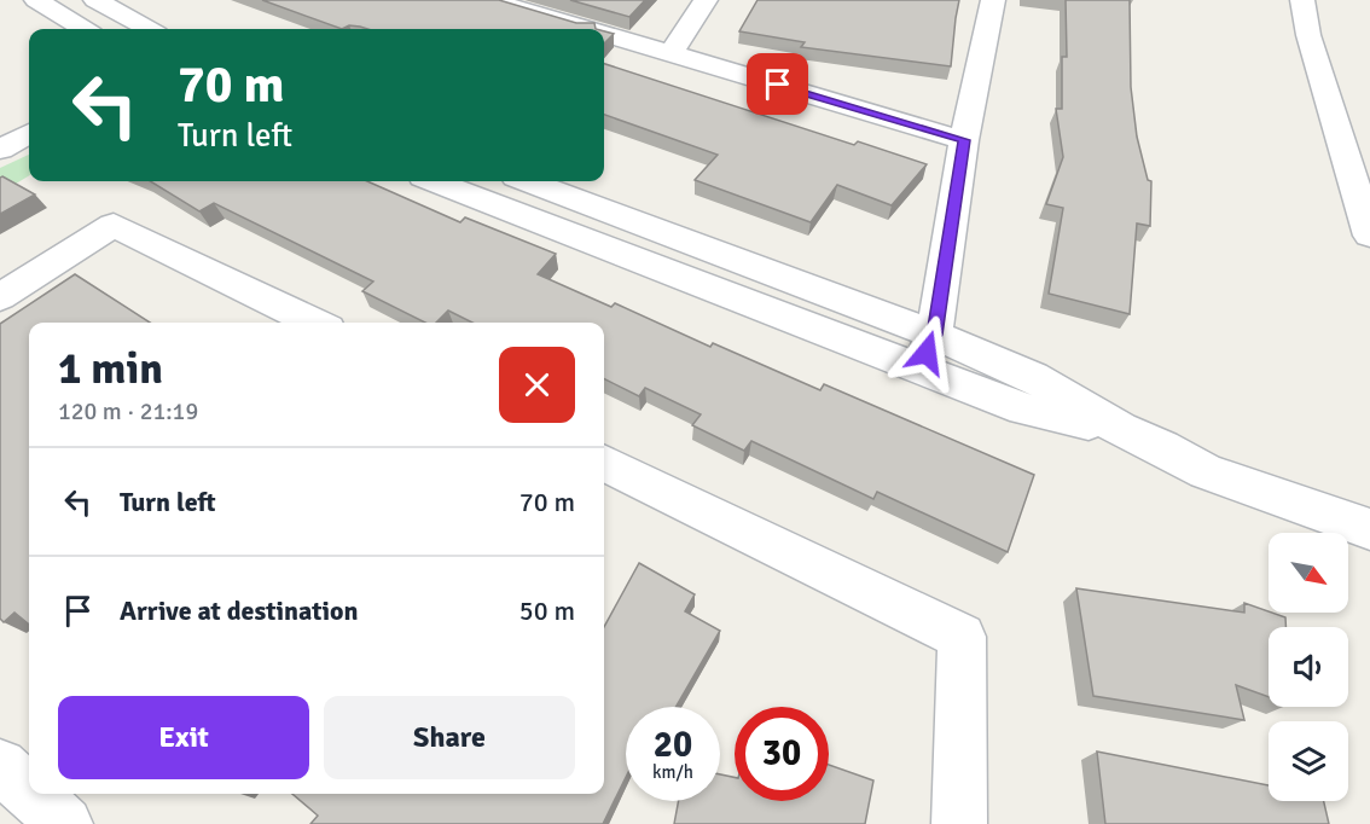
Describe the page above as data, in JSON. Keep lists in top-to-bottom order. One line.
{"north":"bottom right","page":{"turn":["70 m","Turn left"],"heading":["1 min","120 m · 21:19"],"list":[{"name":"Turn left","value":"70 m"},{"name":"Arrive at destination","value":"50 m"}],"buttons":["Exit","Share"],"speed":"20 km/h","limit":"30"}}
